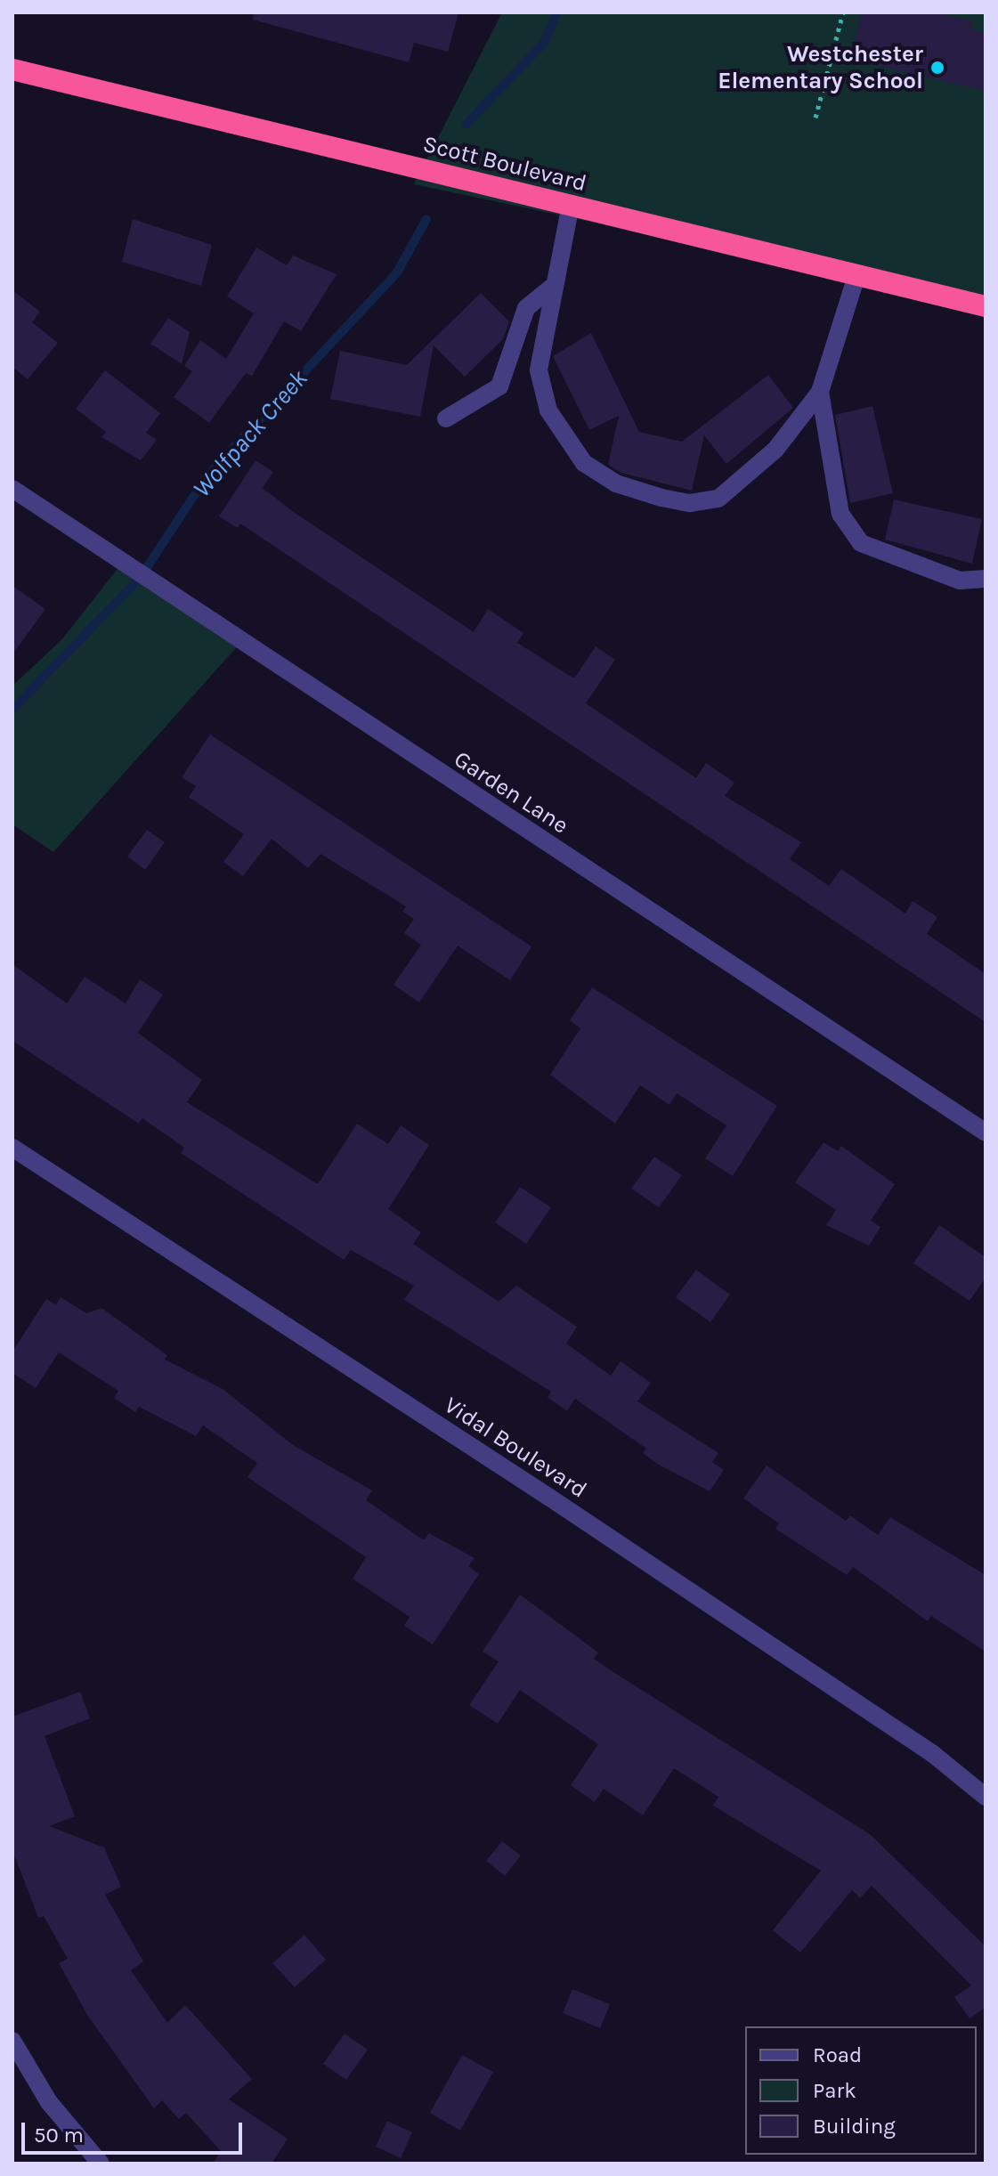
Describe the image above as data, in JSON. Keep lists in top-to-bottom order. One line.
{"streets":{"highway":["Scott Boulevard"],"street":["Garden Lane","Vidal Boulevard"]},"water":["Wolfpack Creek"],"places":["Westchester Elementary School"],"legend":["Road","Park","Building"],"scale_bar":"50 m"}
